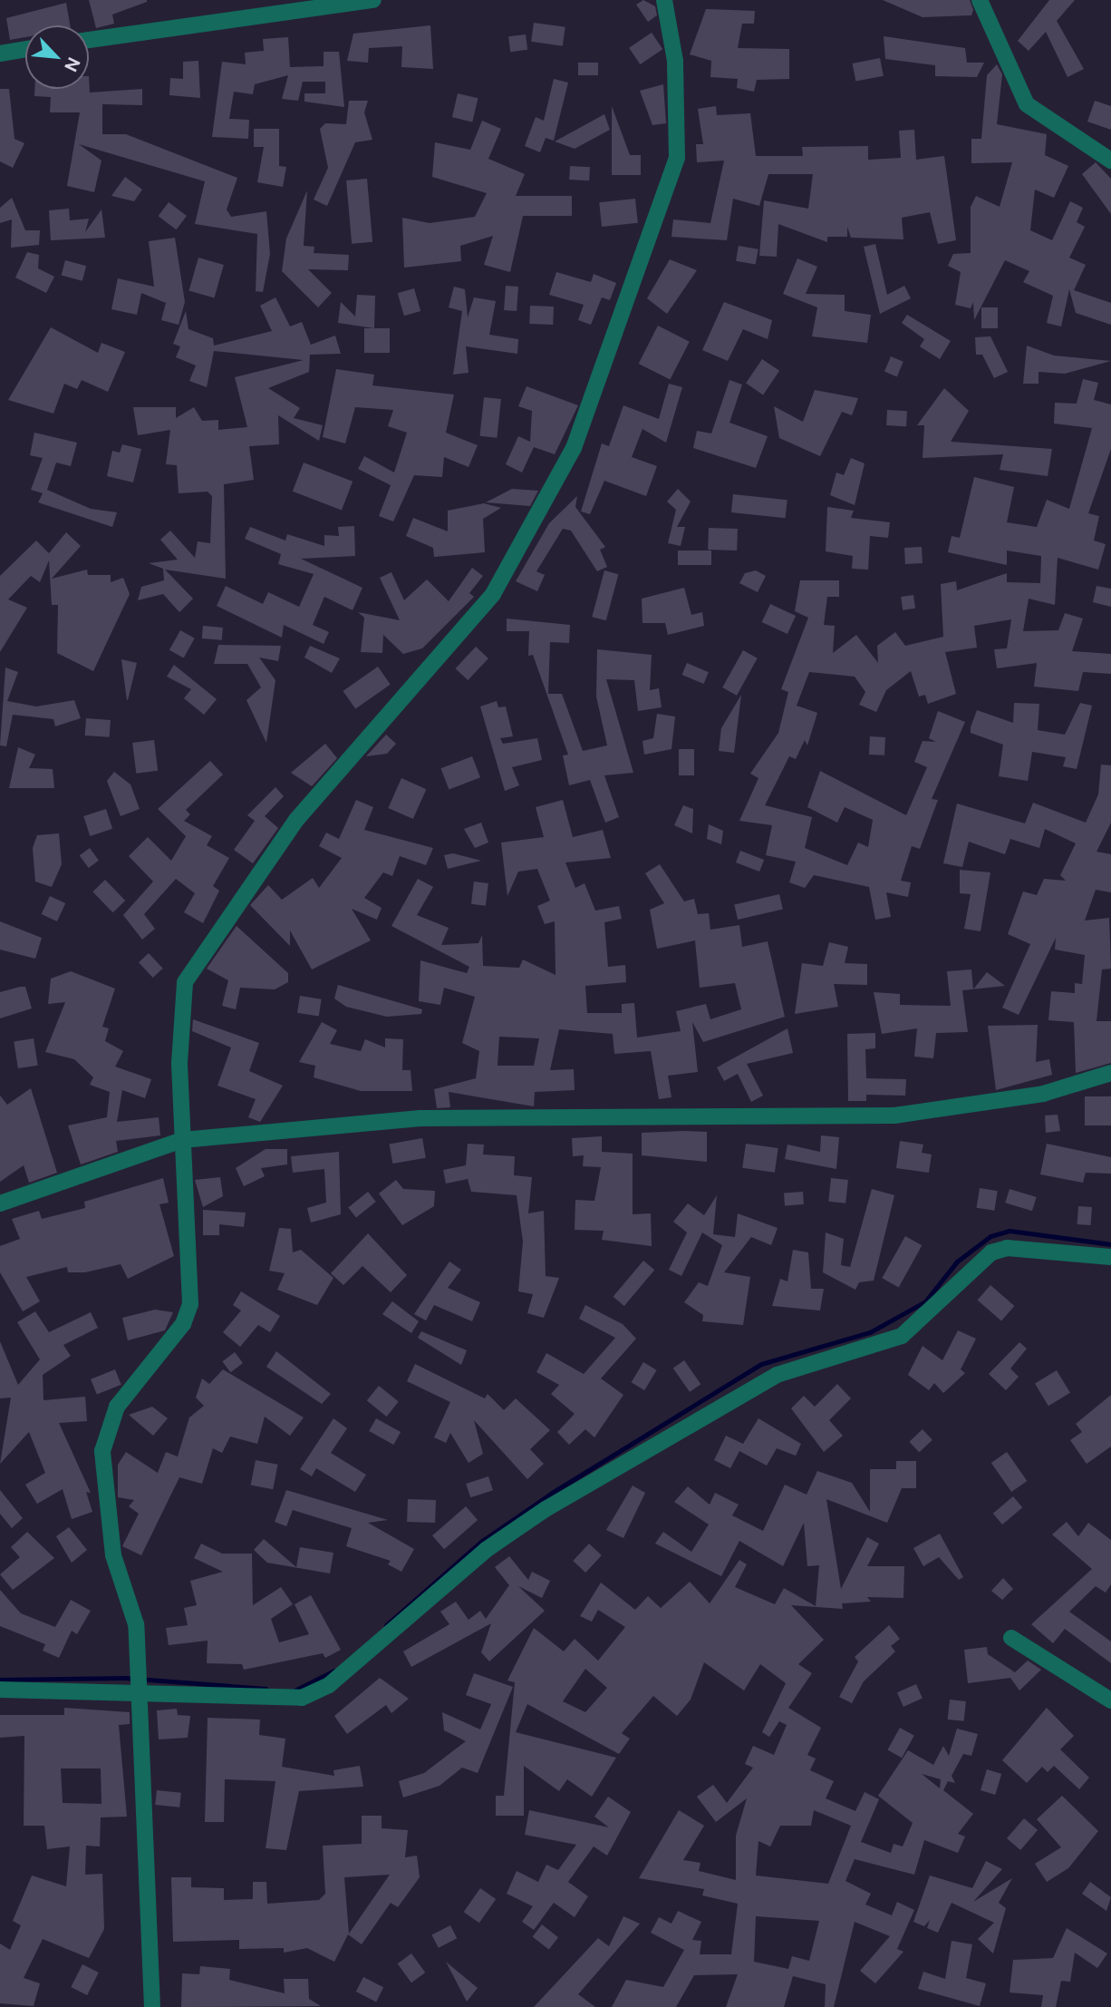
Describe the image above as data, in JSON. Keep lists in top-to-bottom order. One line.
{"north":"bottom right"}
